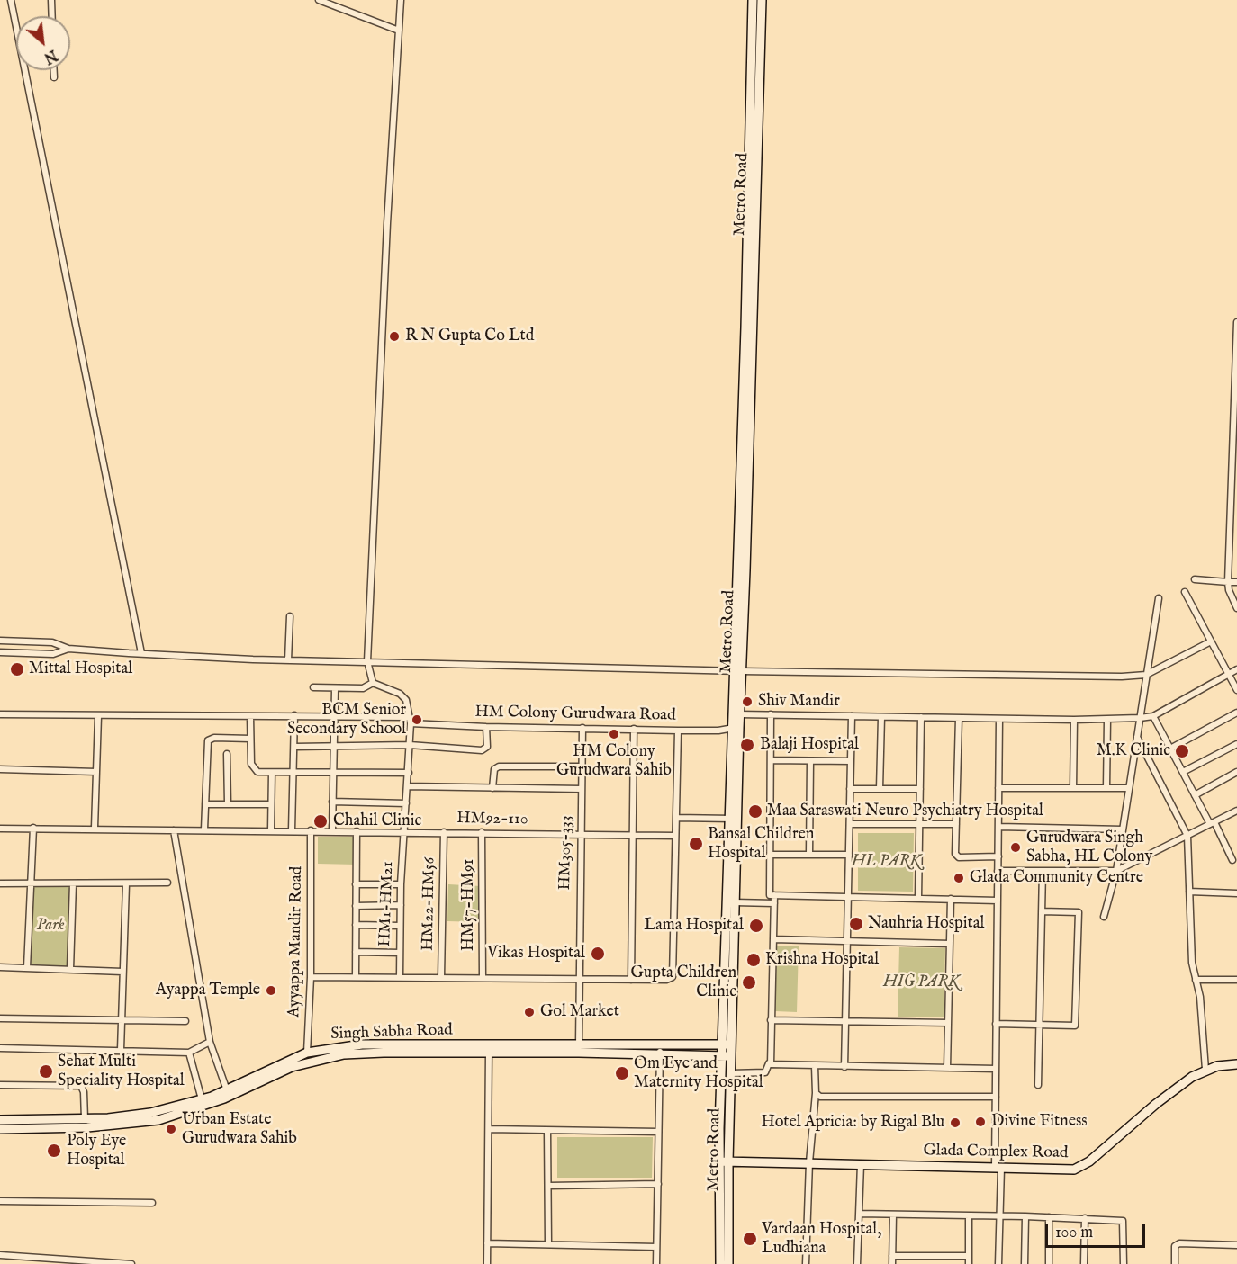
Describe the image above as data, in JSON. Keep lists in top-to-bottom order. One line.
{"streets":{"street":["Metro Road","HM Colony Gurudwara Road","HM92-110","HM305-333","HM1-HM21","HM22-HM56","HM57-HM91","Ayyappa Mandir Road","Singh Sabha Road","Glada Complex Road"]},"crossings":[["Metro Road","HM Colony Gurudwara Road"],["Metro Road","Singh Sabha Road"],["Metro Road","Glada Complex Road"],["HM Colony Gurudwara Road","HM305-333"],["HM Colony Gurudwara Road","HM1-HM21"],["HM92-110","HM305-333"],["HM92-110","HM1-HM21"],["HM92-110","HM22-HM56"],["HM92-110","HM57-HM91"],["HM92-110","Ayyappa Mandir Road"],["HM305-333","Singh Sabha Road"],["Ayyappa Mandir Road","Singh Sabha Road"]],"parks":["HL PARK","Park","HIG PARK"],"places":["R N Gupta Co Ltd","Mittal Hospital","Shiv Mandir","BCM Senior Secondary School","HM Colony Gurudwara Sahib","Balaji Hospital","M.K Clinic","Maa Saraswati Neuro Psychiatry Hospital","Chahil Clinic","Bansal Children Hospital","Gurudwara Singh Sabha, HL Colony","Glada Community Centre","Nauhria Hospital","Lama Hospital","Vikas Hospital","Krishna Hospital","Gupta Children Clinic","Ayappa Temple","Gol Market","Sehat Multi Speciality Hospital","Om Eye and Maternity Hospital","Divine Fitness","Hotel Apricia: by Rigal Blu","Urban Estate Gurudwara Sahib","Poly Eye Hospital","Vardaan Hospital, Ludhiana"],"scale_bar":"100 m","north":"bottom right"}
